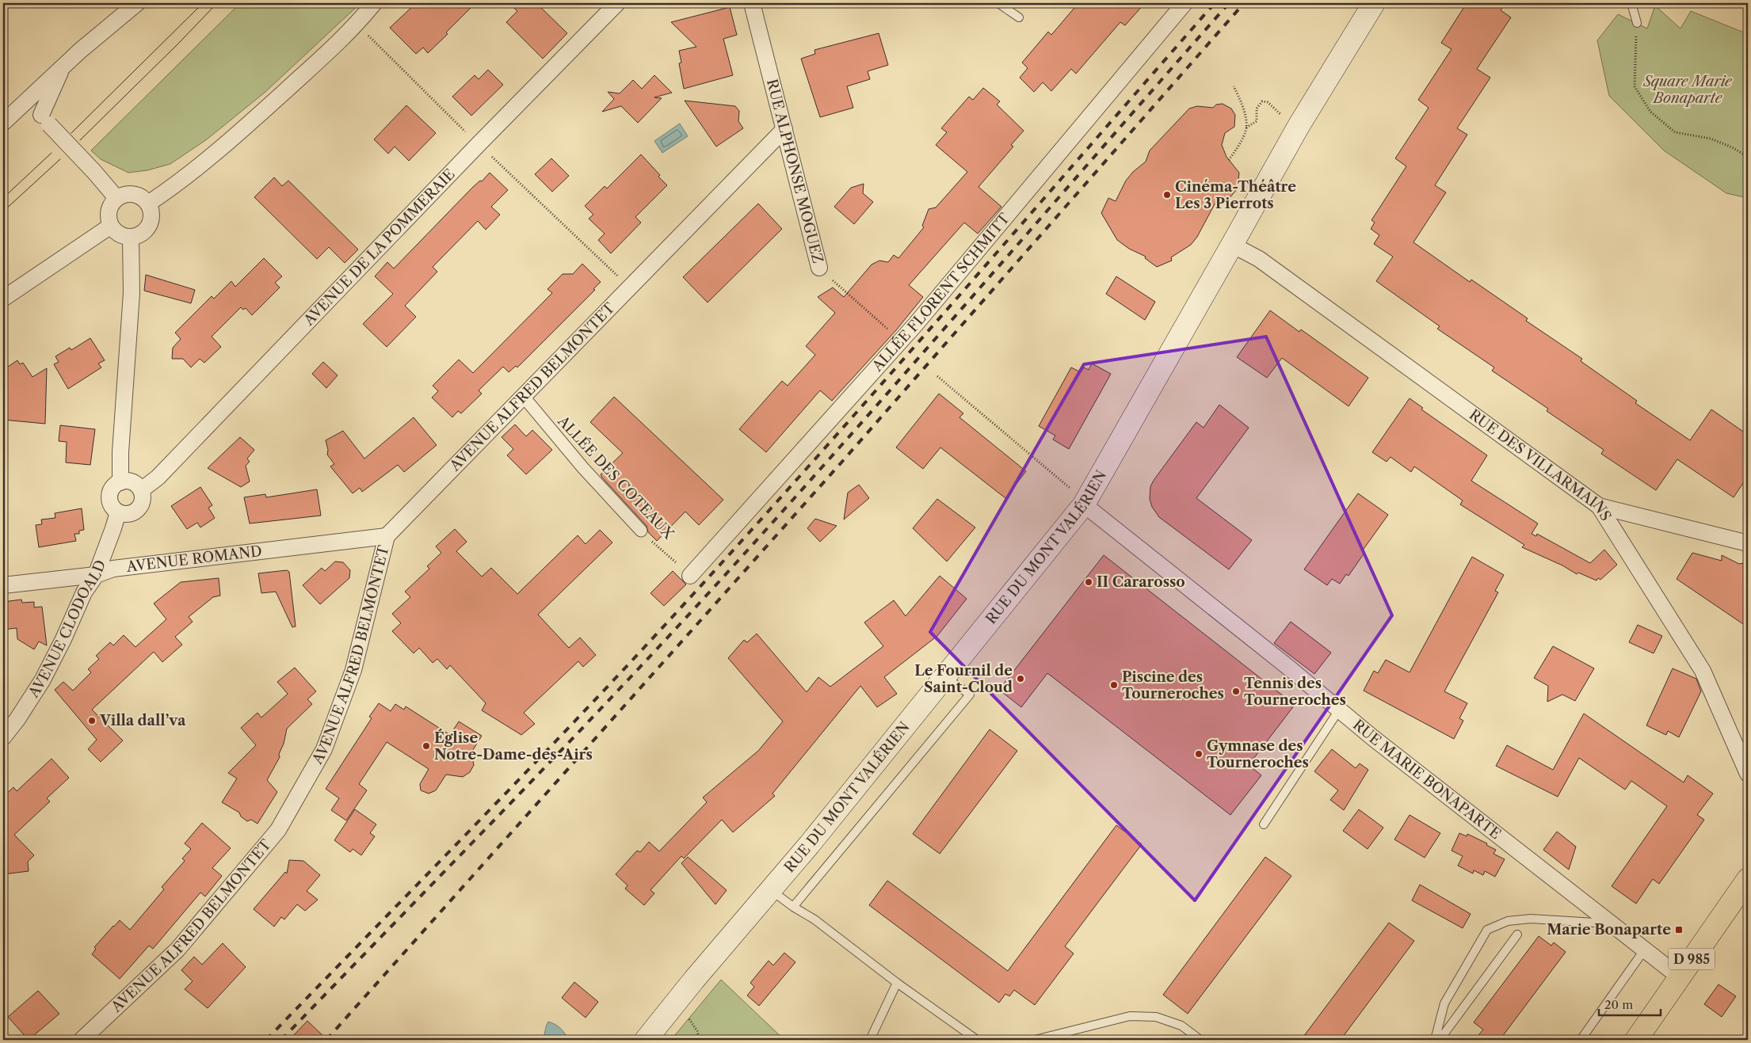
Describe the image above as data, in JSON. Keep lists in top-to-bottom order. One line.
{"streets":{"main road":["RUE DU MONT VALÉRIEN","D 985"],"street":["RUE ALPHONSE MOGUEZ","AVENUE DE LA POMMERAIE","ALLÉE FLORENT SCHMITT","AVENUE ALFRED BELMONTET","RUE DES VILLARMAINS","ALLÉE DES COTEAUX","AVENUE ROMAND","AVENUE CLODOALD","RUE MARIE BONAPARTE"]},"crossings":[["RUE ALPHONSE MOGUEZ","AVENUE ALFRED BELMONTET"],["AVENUE DE LA POMMERAIE","AVENUE CLODOALD"],["ALLÉE FLORENT SCHMITT","ALLÉE DES COTEAUX"],["AVENUE ALFRED BELMONTET","ALLÉE DES COTEAUX"],["AVENUE ALFRED BELMONTET","AVENUE ROMAND"],["RUE DES VILLARMAINS","RUE DU MONT VALÉRIEN"],["RUE DU MONT VALÉRIEN","RUE MARIE BONAPARTE"],["AVENUE ROMAND","AVENUE CLODOALD"],["RUE MARIE BONAPARTE","D 985"]],"parks":["Square Marie Bonaparte"],"places":{"other":["Cinéma-Théâtre Les 3 Pierrots","II Cararosso","Le Fournil de Saint-Cloud","Piscine des Tourneroches","Tennis des Tourneroches","Villa dall’va","Église Notre-Dame-des-Airs","Gymnase des Tourneroches"],"transit":["Marie Bonaparte"]},"scale_bar":"20 m"}
